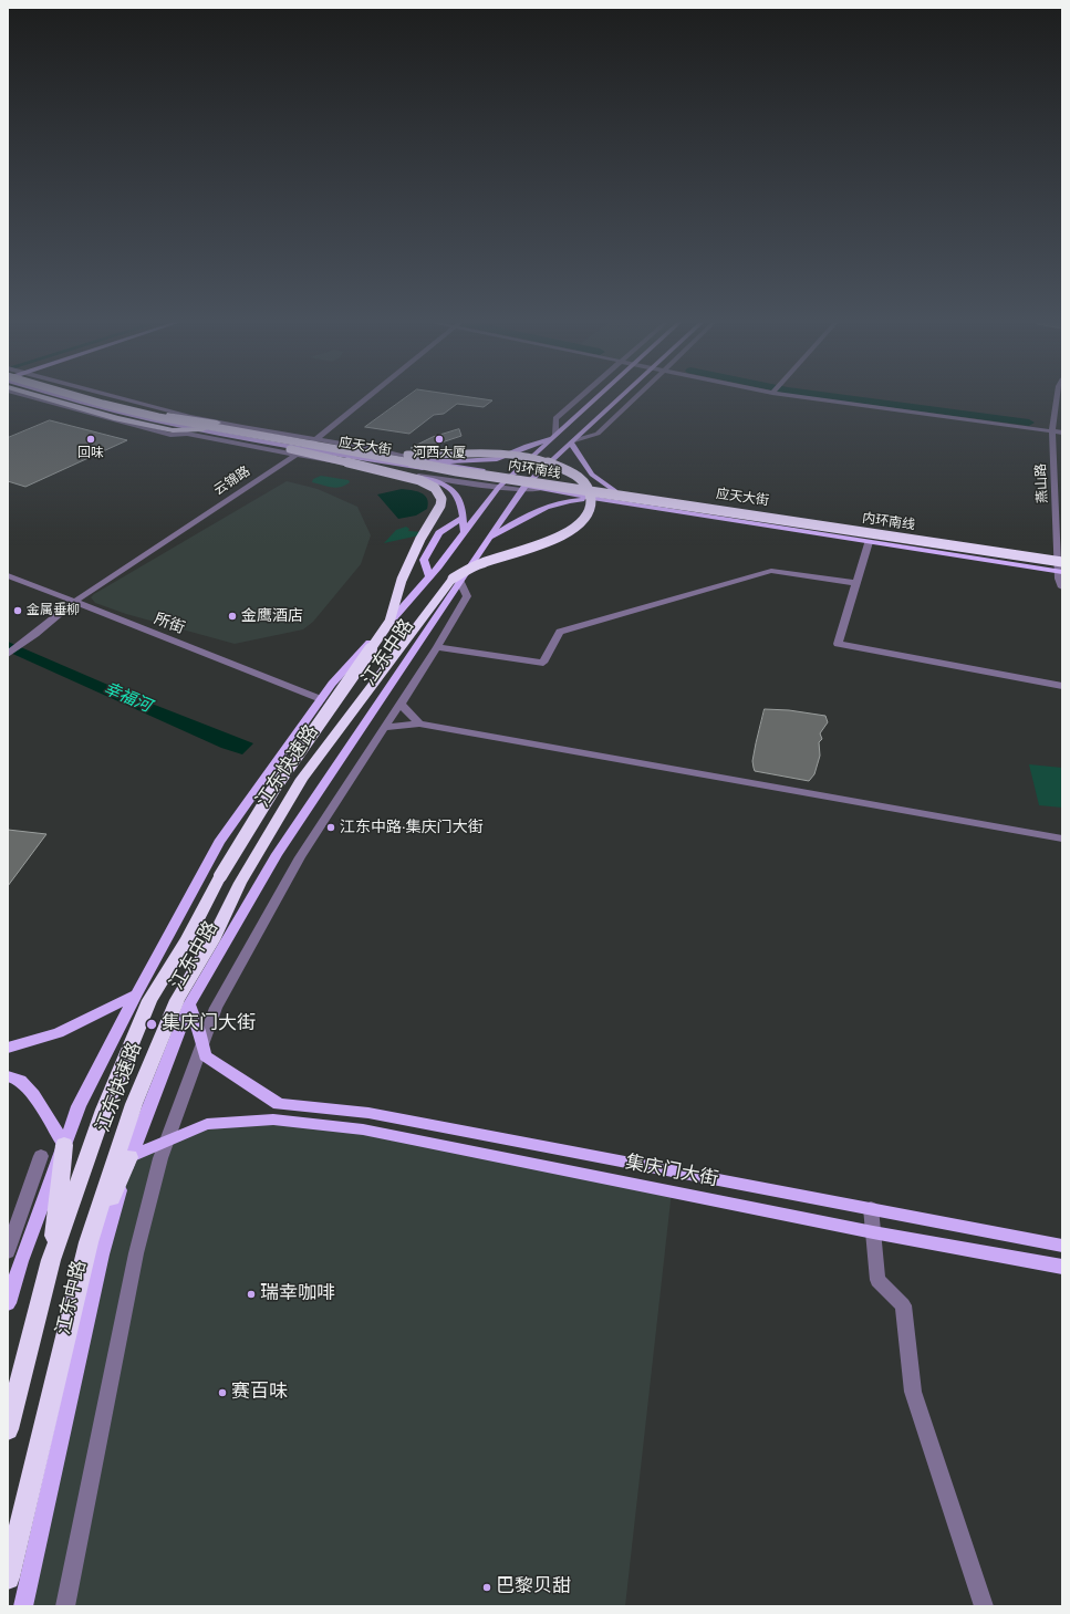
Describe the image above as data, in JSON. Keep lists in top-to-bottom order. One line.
{"streets":{"highway":["内环南线","江东快速路"],"main road":["应天大街","江东中路","集庆门大街"],"street":["云锦路","燕山路","所街"]},"crossings":[["应天大街","内环南线"],["应天大街","云锦路"],["应天大街","燕山路"],["应天大街","江东中路"],["应天大街","江东快速路"],["内环南线","云锦路"],["内环南线","燕山路"],["内环南线","江东快速路"],["云锦路","所街"],["云锦路","江东快速路"],["所街","江东中路"],["江东中路","江东快速路"],["江东中路","集庆门大街"]],"water":["幸福河"],"places":["回味","河西大厦","金属垂柳","金鹰酒店","江东中路·集庆门大街","集庆门大街","瑞幸咖啡","赛百味","巴黎贝甜"]}
